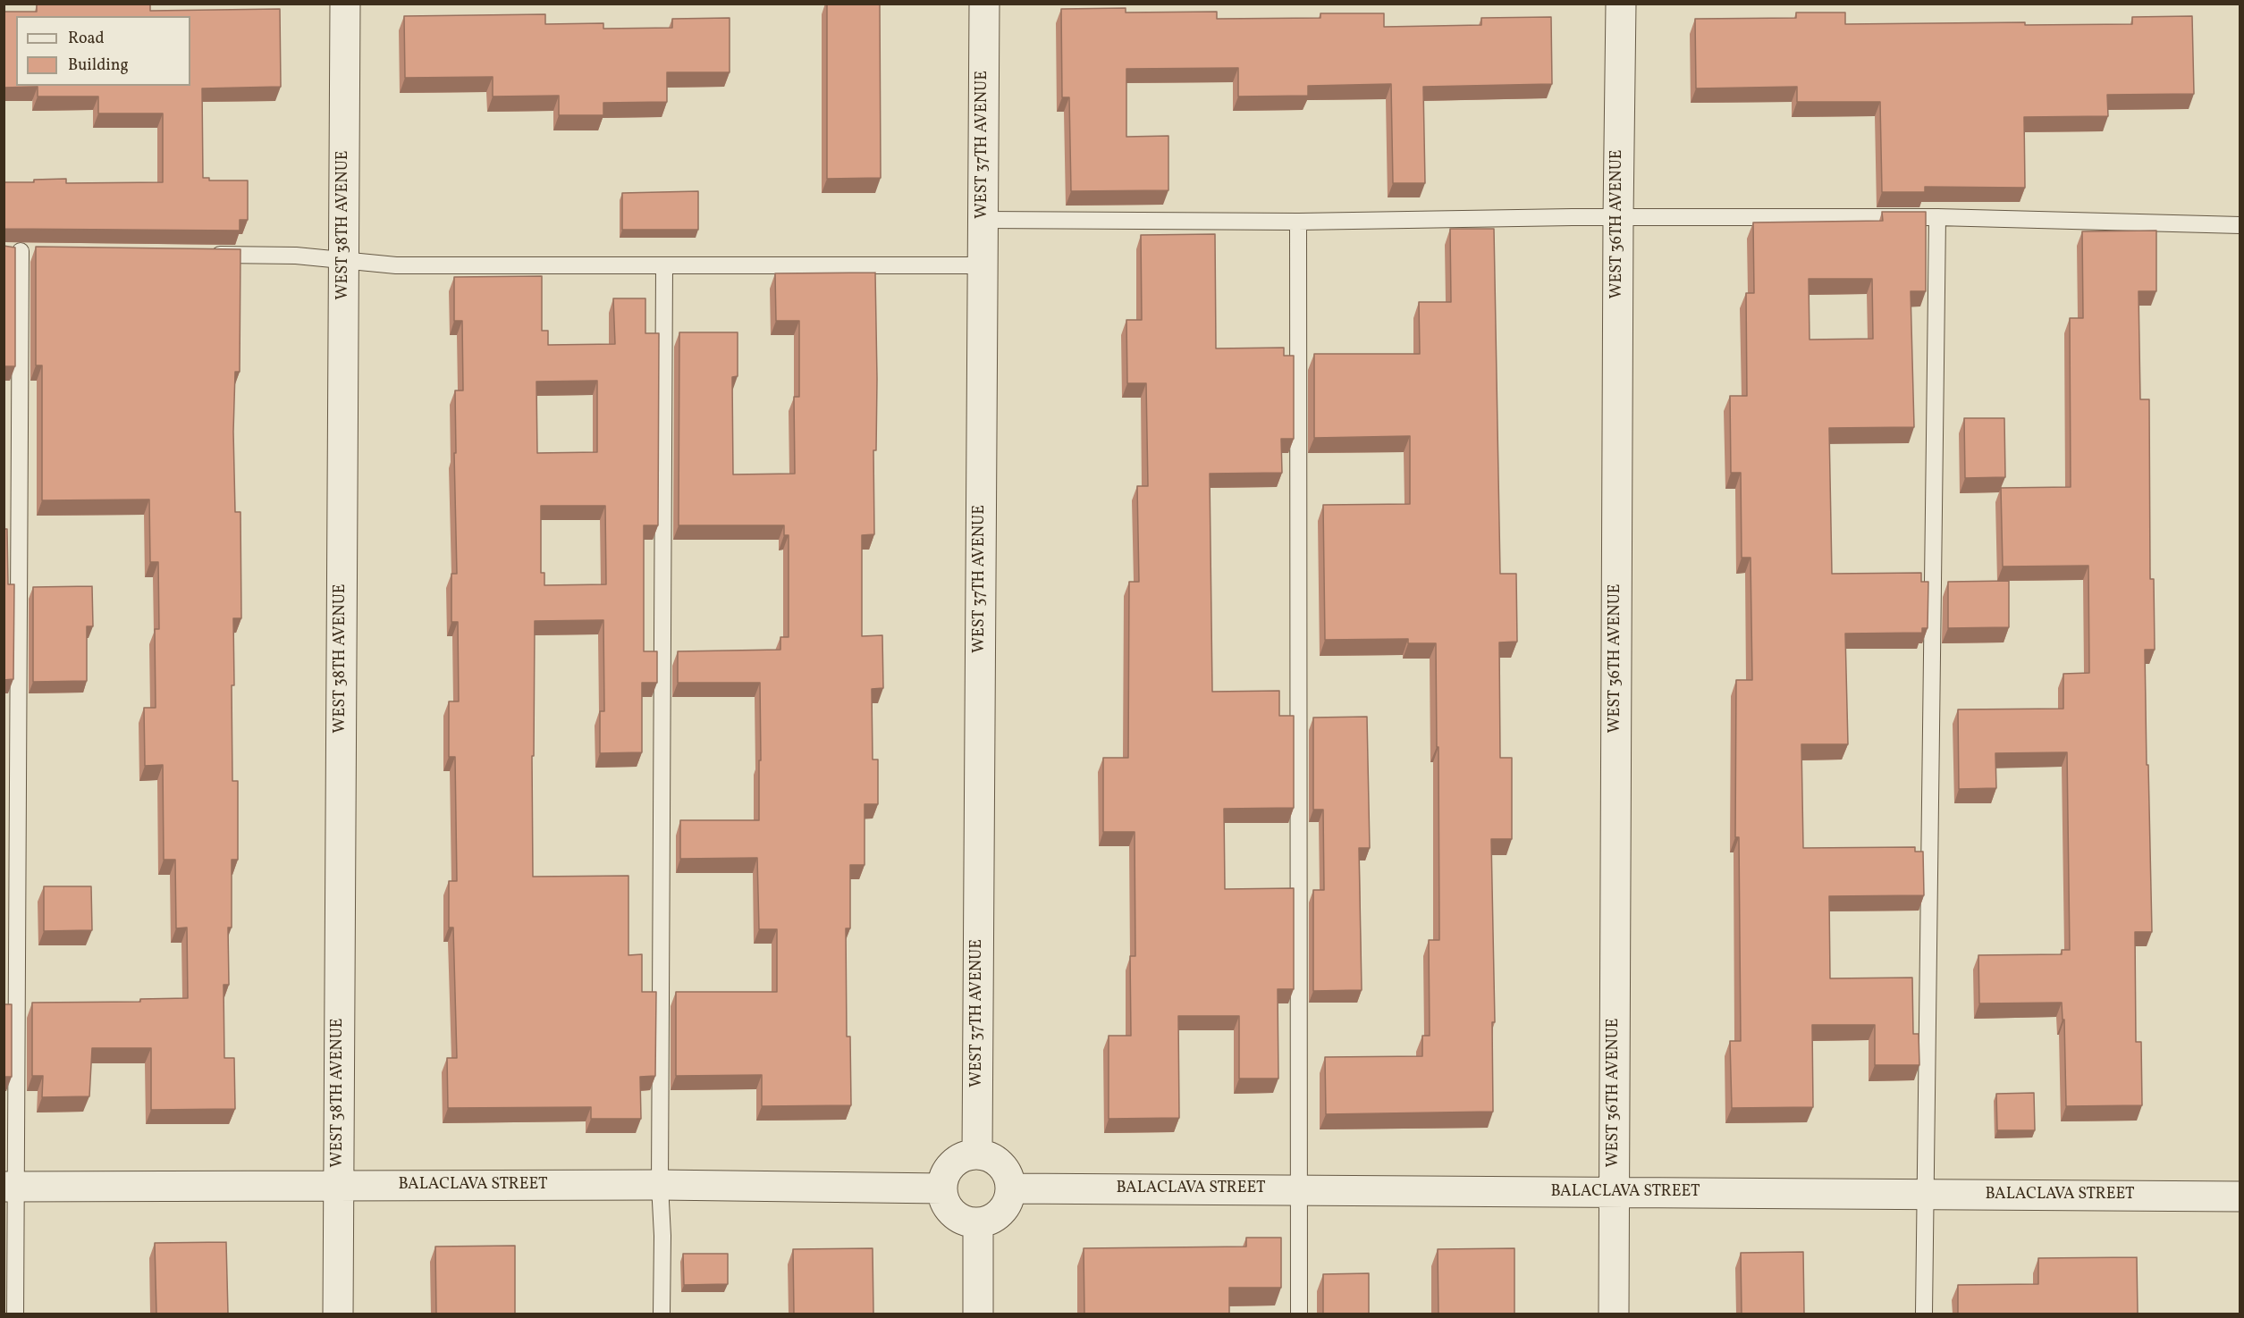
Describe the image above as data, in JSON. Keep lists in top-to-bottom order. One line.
{"streets":{"street":["WEST 37TH AVENUE","WEST 36TH AVENUE","WEST 38TH AVENUE","BALACLAVA STREET"]},"crossings":[["WEST 37TH AVENUE","BALACLAVA STREET"],["WEST 36TH AVENUE","BALACLAVA STREET"],["WEST 38TH AVENUE","BALACLAVA STREET"]],"legend":["Road","Building"]}
